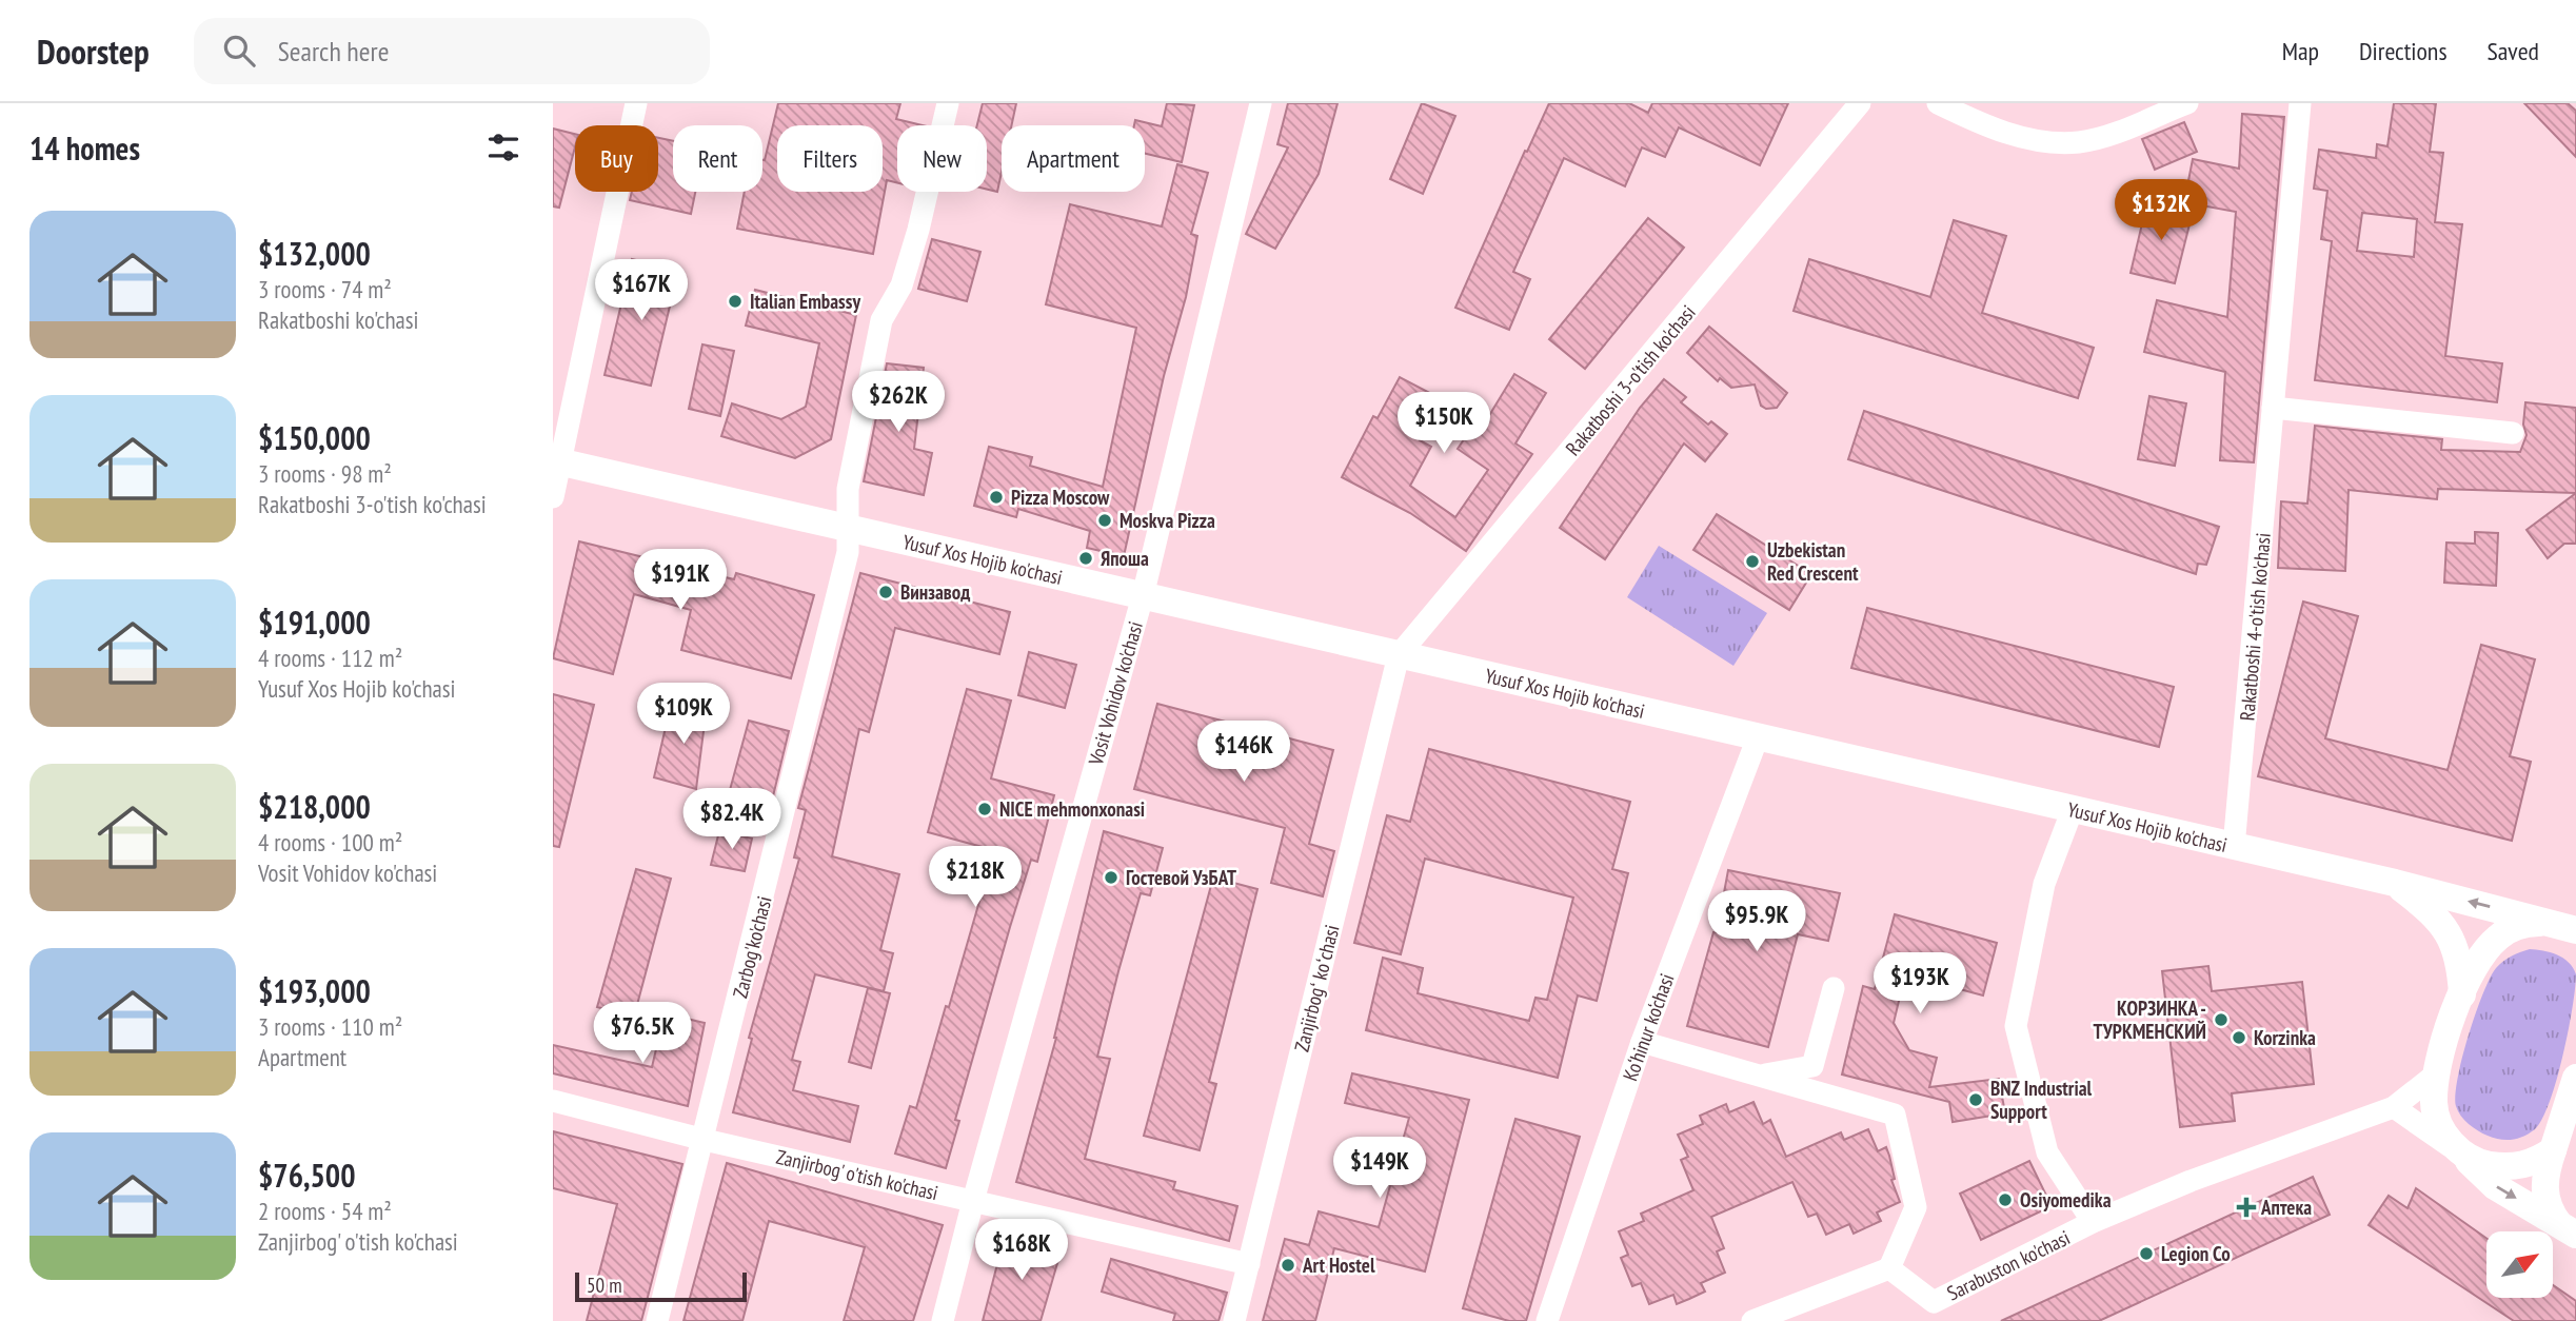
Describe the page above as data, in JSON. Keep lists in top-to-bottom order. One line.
{"streets":{"main road":["Yusuf Xos Hojib ko'chasi"],"street":["Rakatboshi 3-o'tish ko'chasi","Rakatboshi 4-o'tish ko'chasi","Vosit Vohidov ko'chasi","Zarbog'ko'chasi","Zanjirbogʻ koʻchasi","Ko‘hinur ko‘chasi","Zanjirbog' o'tish ko'chasi","Sarabuston ko'chasi"]},"crossings":[["Rakatboshi 3-o'tish ko'chasi","Yusuf Xos Hojib ko'chasi"],["Rakatboshi 3-o'tish ko'chasi","Zanjirbogʻ koʻchasi"],["Yusuf Xos Hojib ko'chasi","Rakatboshi 4-o'tish ko'chasi"],["Yusuf Xos Hojib ko'chasi","Vosit Vohidov ko'chasi"],["Yusuf Xos Hojib ko'chasi","Zarbog'ko'chasi"],["Yusuf Xos Hojib ko'chasi","Zanjirbogʻ koʻchasi"],["Yusuf Xos Hojib ko'chasi","Ko‘hinur ko‘chasi"],["Vosit Vohidov ko'chasi","Zanjirbog' o'tish ko'chasi"],["Zarbog'ko'chasi","Zanjirbog' o'tish ko'chasi"],["Zanjirbogʻ koʻchasi","Zanjirbog' o'tish ko'chasi"]],"places":{"other":["Italian Embassy","Pizza Moscow","Moskva Pizza","Япоша","Uzbekistan Red Crescent","Винзавод","NICE mehmonxonasi","Гостевой УзБАТ","КОРЗИНКА - ТУРКМЕНСКИЙ","Korzinka","BNZ Industrial Support","Osiyomedika","Legion Co","Art Hostel"],"health":["Аптека"]},"scale_bar":"50 m","north":"top right","page":{"header":"Doorstep","search":"Search here","nav":["Map","Directions","Saved"],"heading":"14 homes","chip":["Buy","Rent","Filters","New","Apartment"],"price":["$132K","$167K","$262K","$150K","$191K","$109K","$146K","$82.4K","$218K","$95.9K","$193K","$76.5K","$149K","$168K"],"list":[{"name":"$132,000","note":"3 rooms · 74 m² · Rakatboshi ko'chasi"},{"name":"$150,000","note":"3 rooms · 98 m² · Rakatboshi 3-o'tish ko'chasi"},{"name":"$191,000","note":"4 rooms · 112 m² · Yusuf Xos Hojib ko'chasi"},{"name":"$218,000","note":"4 rooms · 100 m² · Vosit Vohidov ko'chasi"},{"name":"$193,000","note":"3 rooms · 110 m² · Apartment"},{"name":"$76,500","note":"2 rooms · 54 m² · Zanjirbog' o'tish ko'chasi"}],"scale":"50 m"}}
